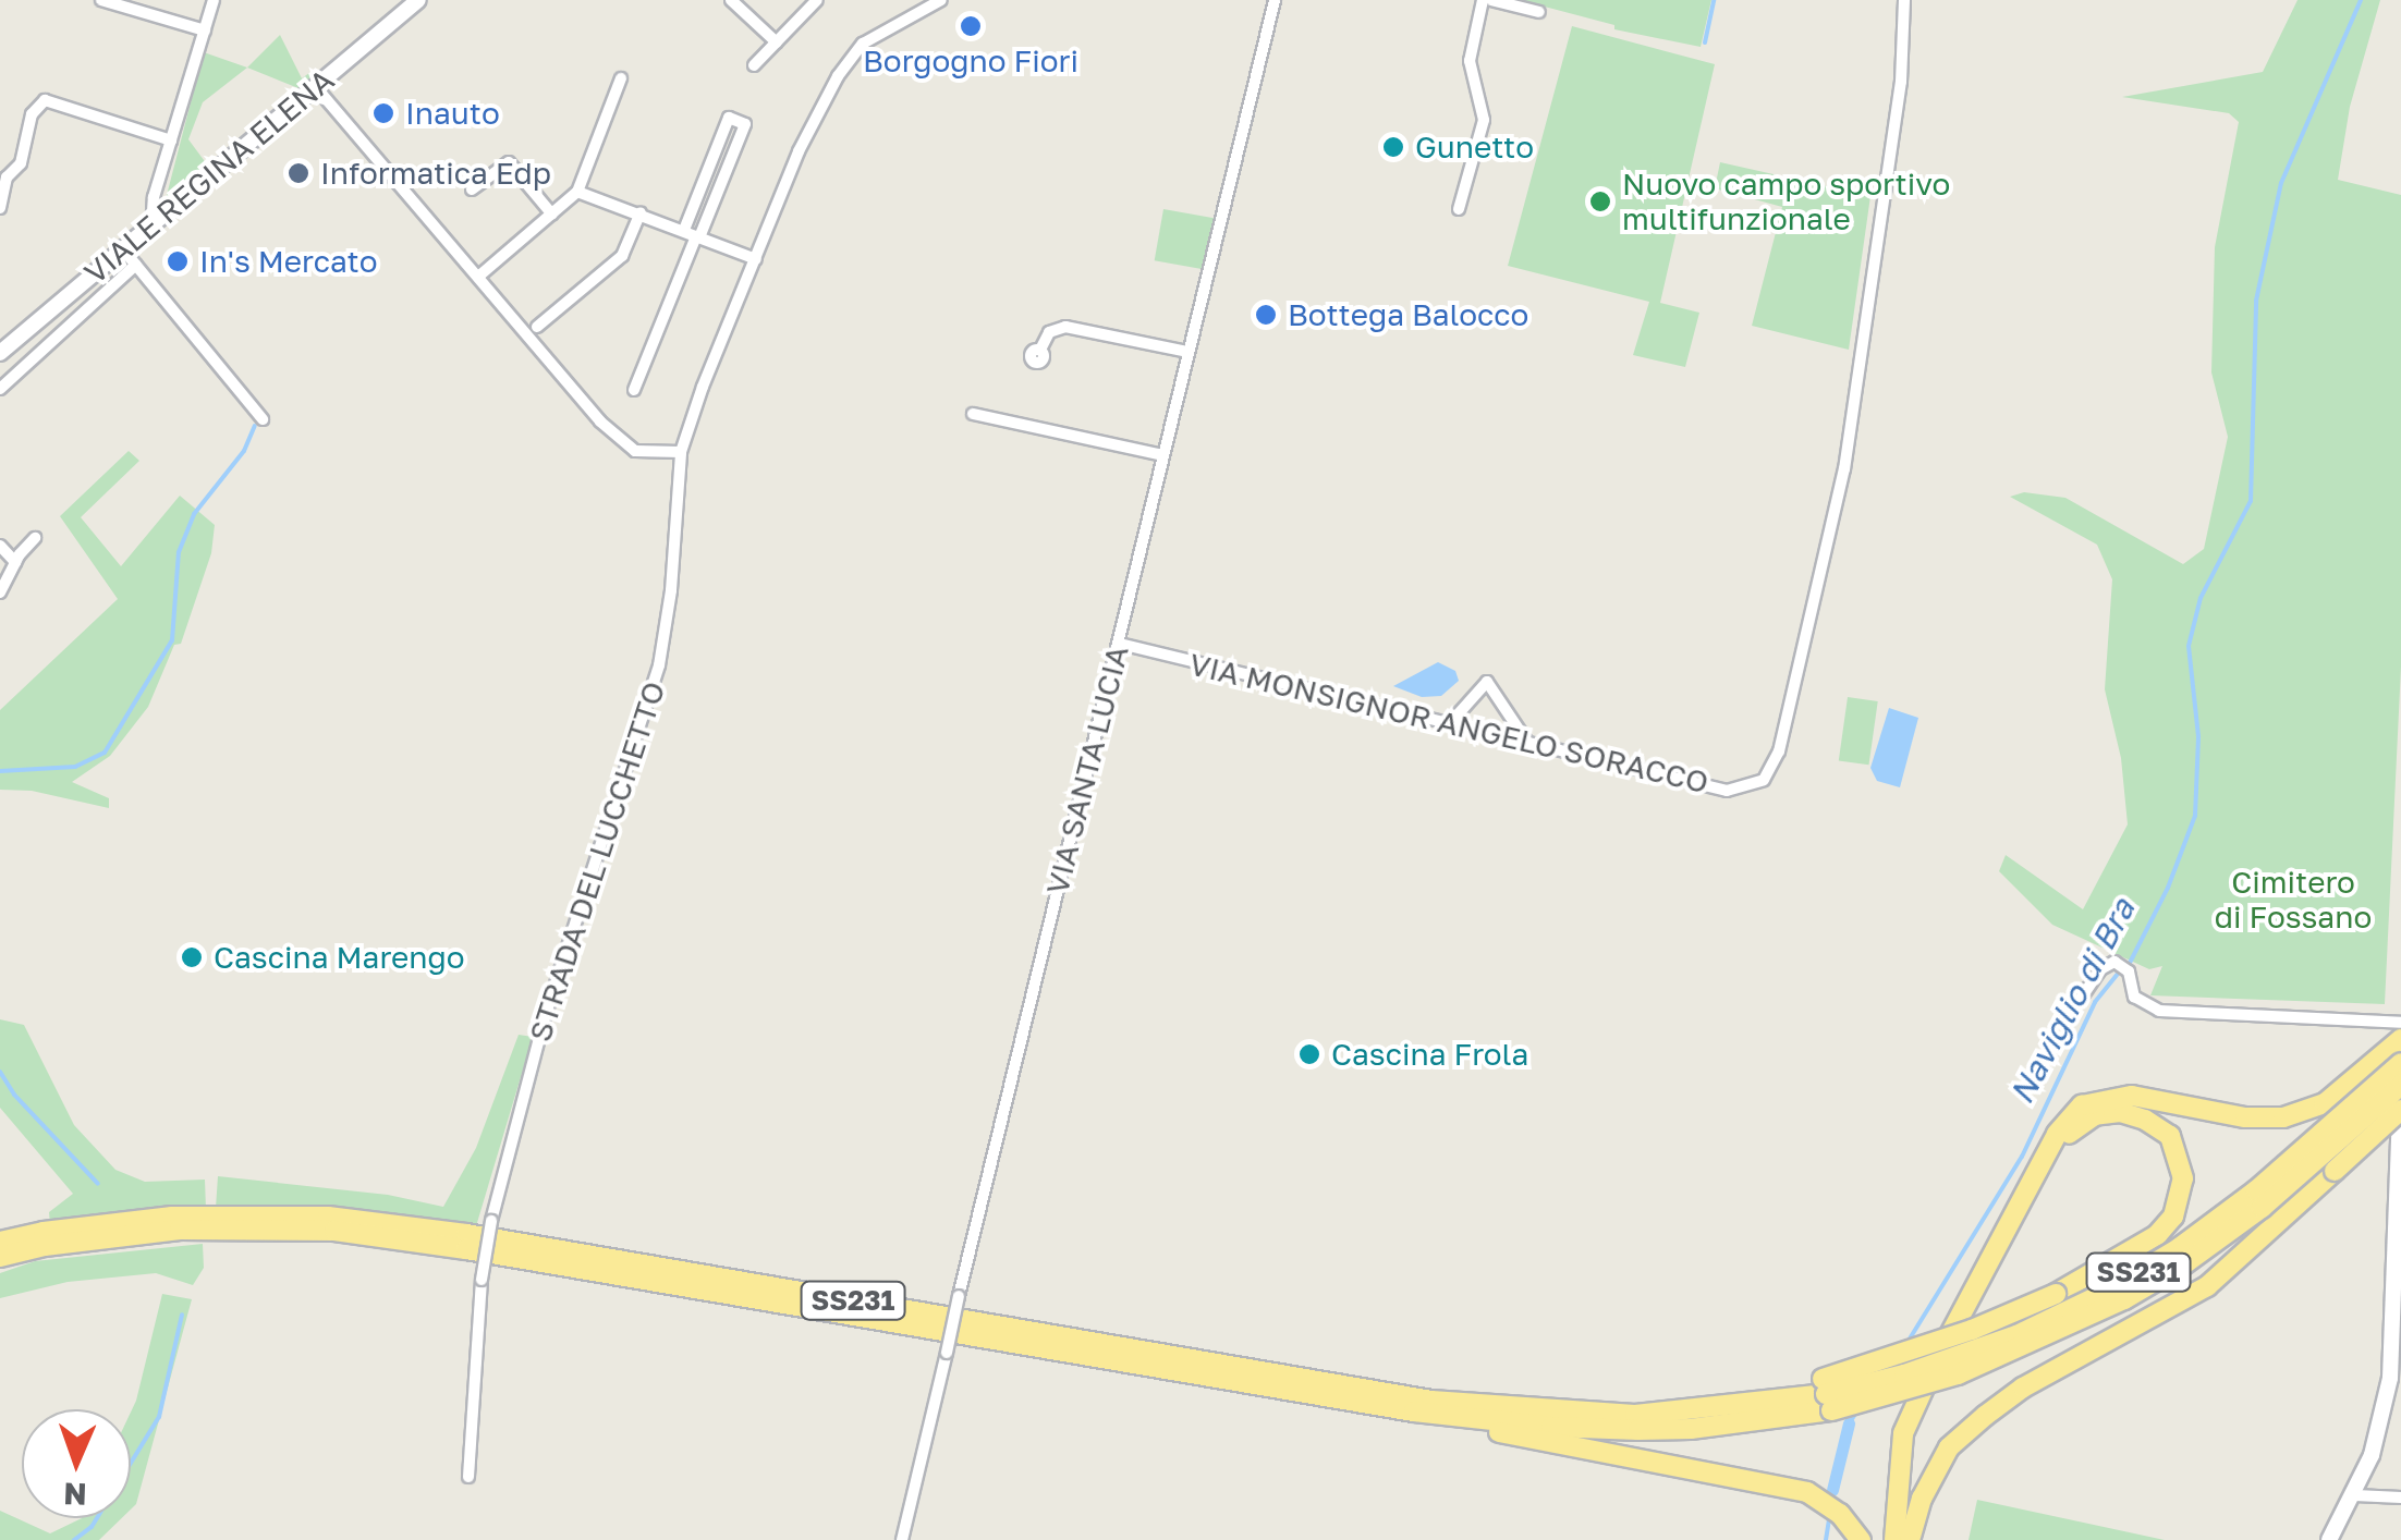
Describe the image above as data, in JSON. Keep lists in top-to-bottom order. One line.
{"streets":{"highway":["SS231"],"main road":["VIALE REGINA ELENA"],"street":["VIA MONSIGNOR ANGELO SORACCO","VIA SANTA LUCIA","STRADA DEL LUCCHETTO"]},"crossings":[["VIA MONSIGNOR ANGELO SORACCO","VIA SANTA LUCIA"]],"water":["Naviglio di Bra"],"parks":["Cimitero di Fossano"],"places":["Borgogno Fiori","Inauto","Gunetto","Informatica Edp","Nuovo campo sportivo multifunzionale","In's Mercato","Bottega Balocco","Cascina Marengo","Cascina Frola"],"north":"bottom"}
